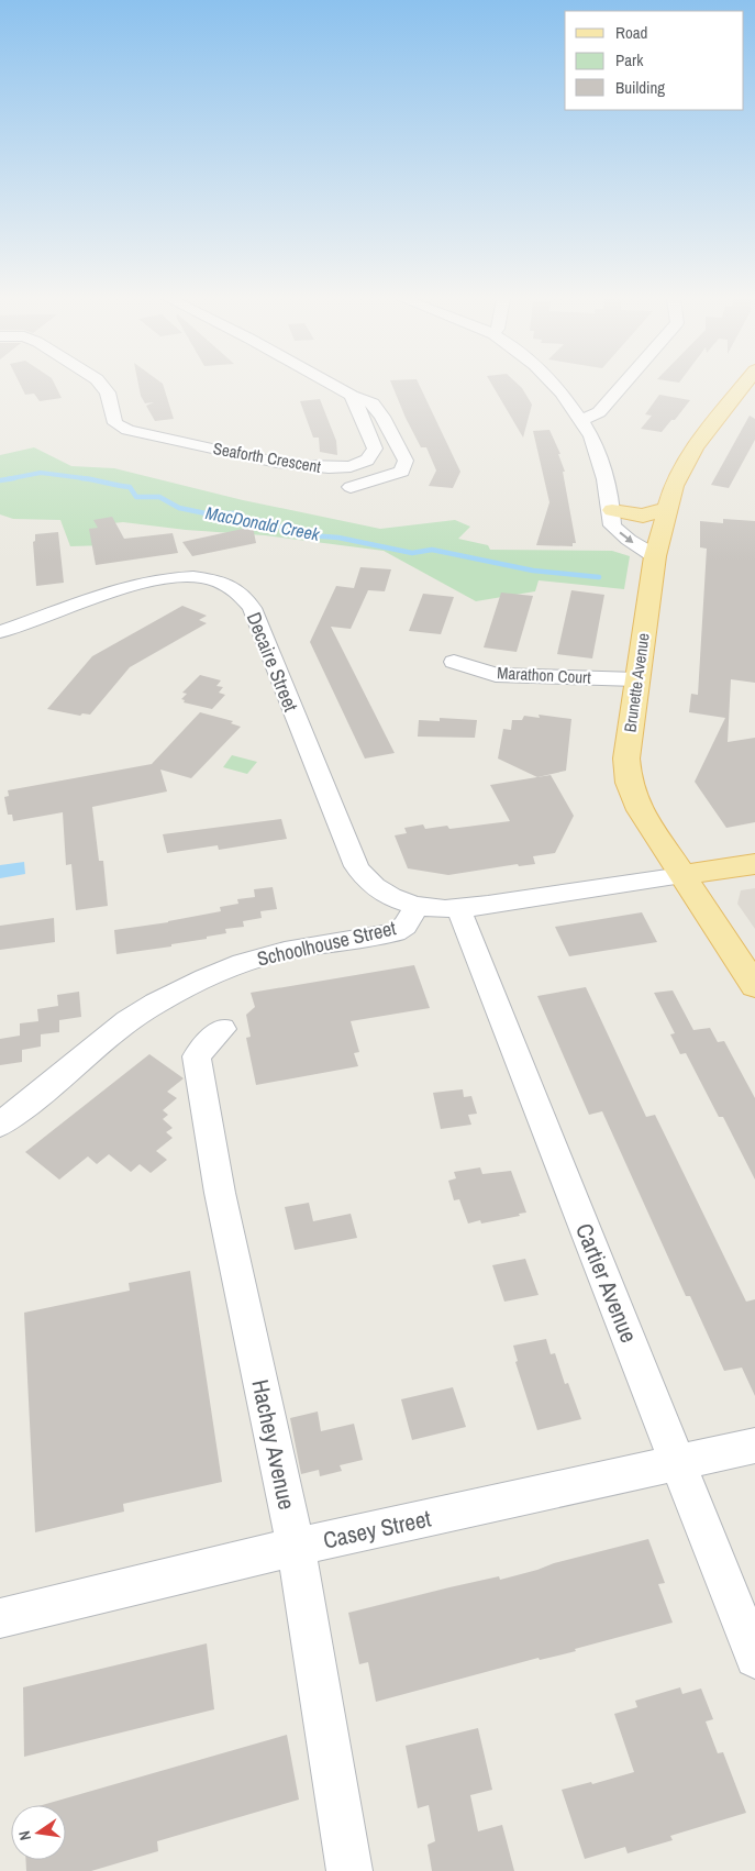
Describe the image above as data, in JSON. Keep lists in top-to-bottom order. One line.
{"streets":{"main road":["Brunette Avenue","Schoolhouse Street"],"street":["Seaforth Crescent","Decaire Street","Marathon Court","Cartier Avenue","Hachey Avenue","Casey Street"]},"crossings":[["Decaire Street","Schoolhouse Street"],["Marathon Court","Brunette Avenue"],["Brunette Avenue","Schoolhouse Street"],["Schoolhouse Street","Cartier Avenue"],["Cartier Avenue","Casey Street"],["Hachey Avenue","Casey Street"]],"water":["MacDonald Creek"],"legend":["Road","Park","Building"],"north":"left"}
